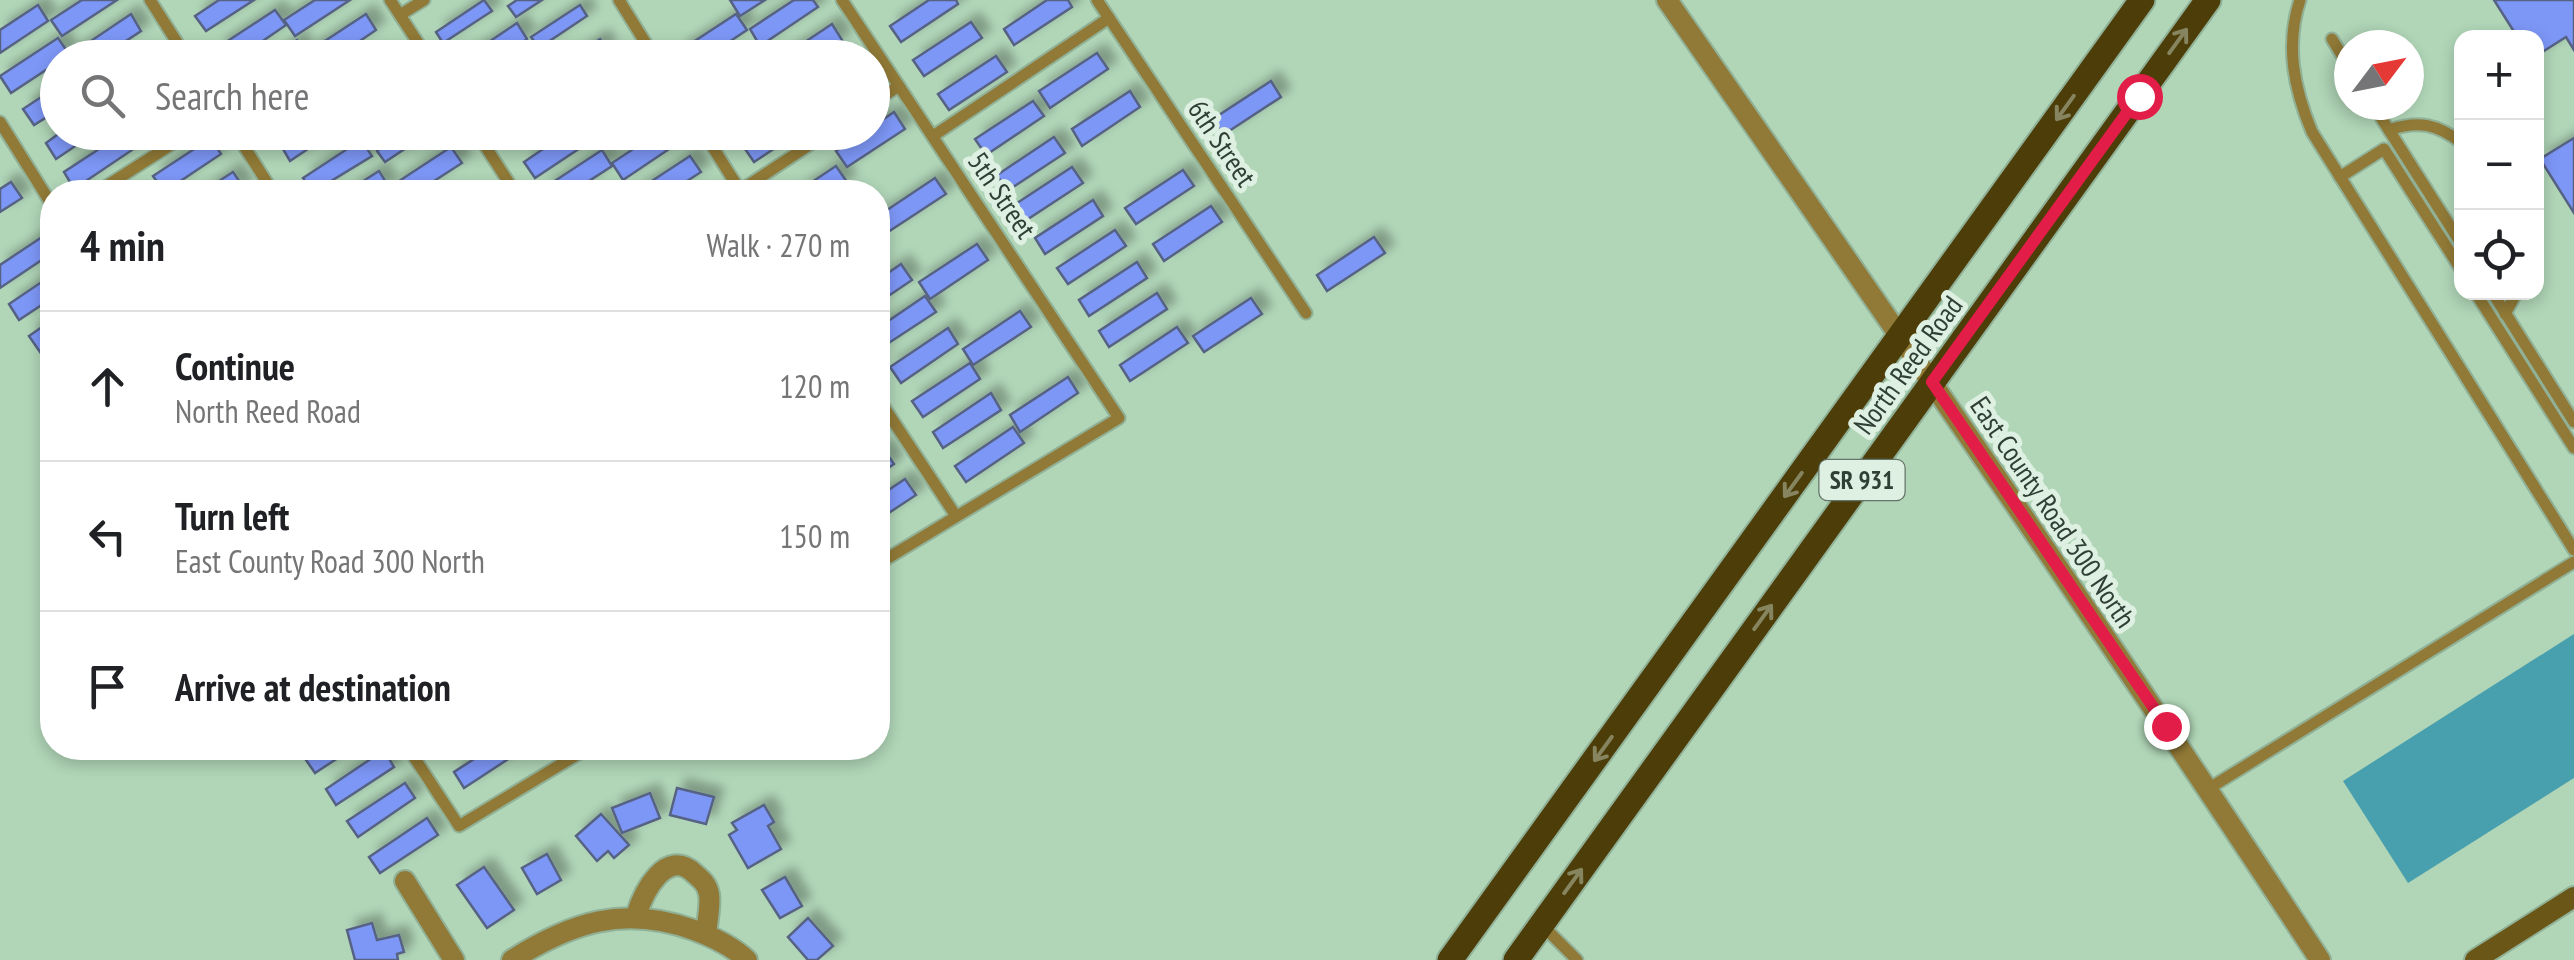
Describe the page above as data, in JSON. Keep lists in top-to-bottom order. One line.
{"streets":{"main road":["North Reed Road","SR 931"],"street":["East County Road 300 North"],"lane":["6th Street","5th Street"]},"crossings":[["North Reed Road","East County Road 300 North"]],"north":"top right","page":{"map_buttons":["+","−"],"search":"Search here","heading":["4 min","Walk · 270 m"],"list":[["Continue","North Reed Road","120 m"],["Turn left","East County Road 300 North","150 m"],"Arrive at destination"]}}
